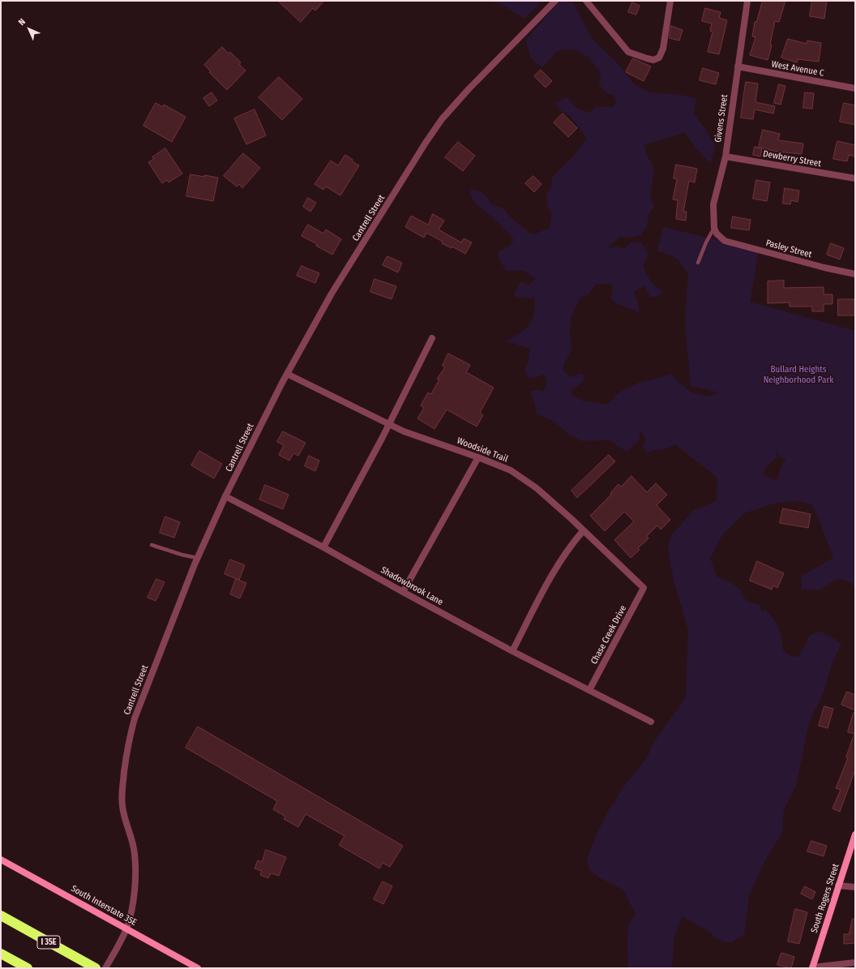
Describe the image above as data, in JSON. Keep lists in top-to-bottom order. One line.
{"streets":{"highway":["I 35E"],"main road":["South Rogers Street","South Interstate 35E"],"street":["West Avenue C","Givens Street","Dewberry Street","Cantrell Street","Pasley Street","Woodside Trail","Shadowbrook Lane","Chase Creek Drive"]},"crossings":[["West Avenue C","Givens Street"],["Givens Street","Dewberry Street"],["Givens Street","Pasley Street"],["Cantrell Street","Woodside Trail"],["Cantrell Street","Shadowbrook Lane"],["Cantrell Street","South Interstate 35E"],["Woodside Trail","Chase Creek Drive"],["Shadowbrook Lane","Chase Creek Drive"]],"parks":["Bullard Heights Neighborhood Park"],"north":"top left"}
